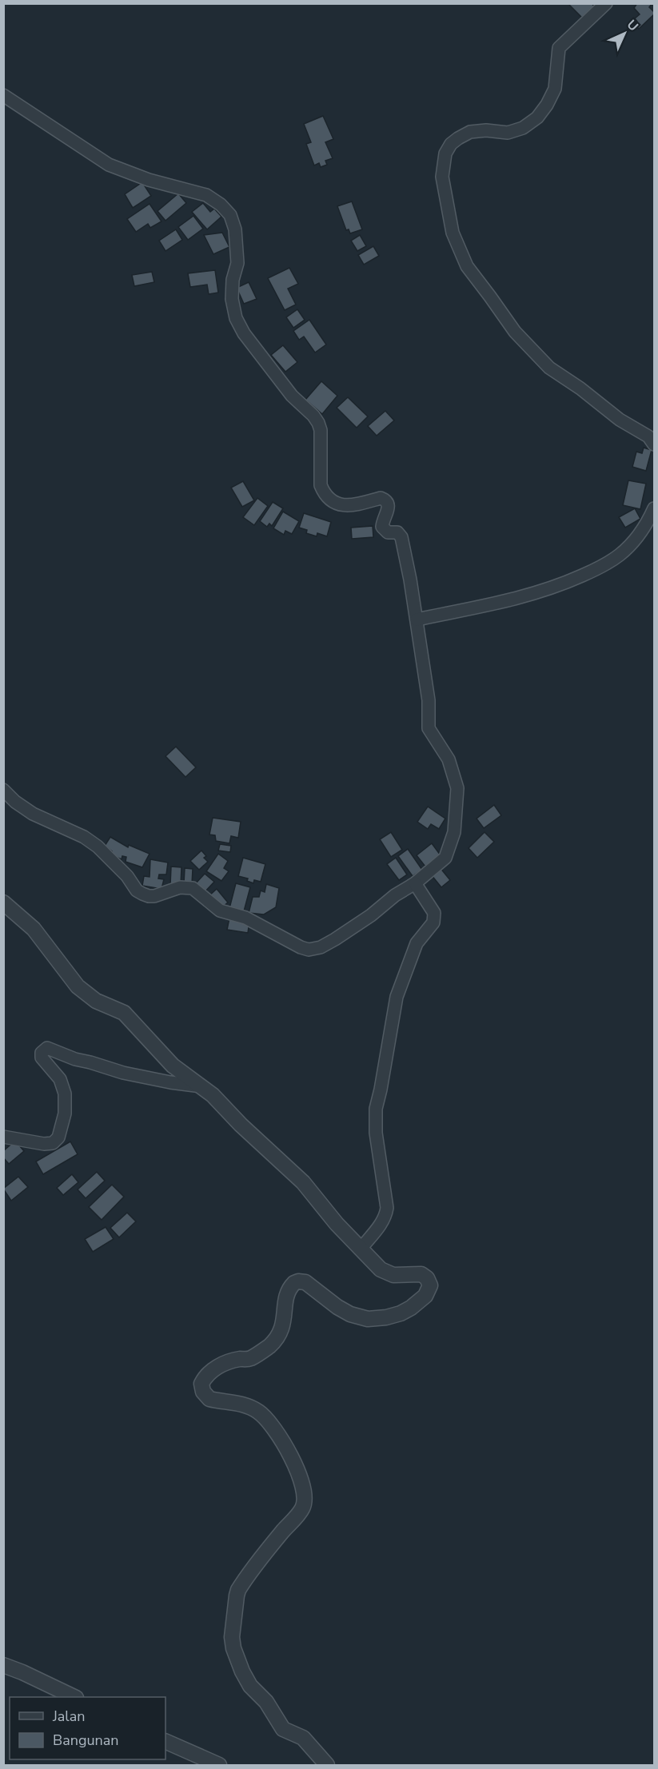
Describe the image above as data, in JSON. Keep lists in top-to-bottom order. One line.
{"legend":["Jalan","Bangunan"],"north":"top right"}
